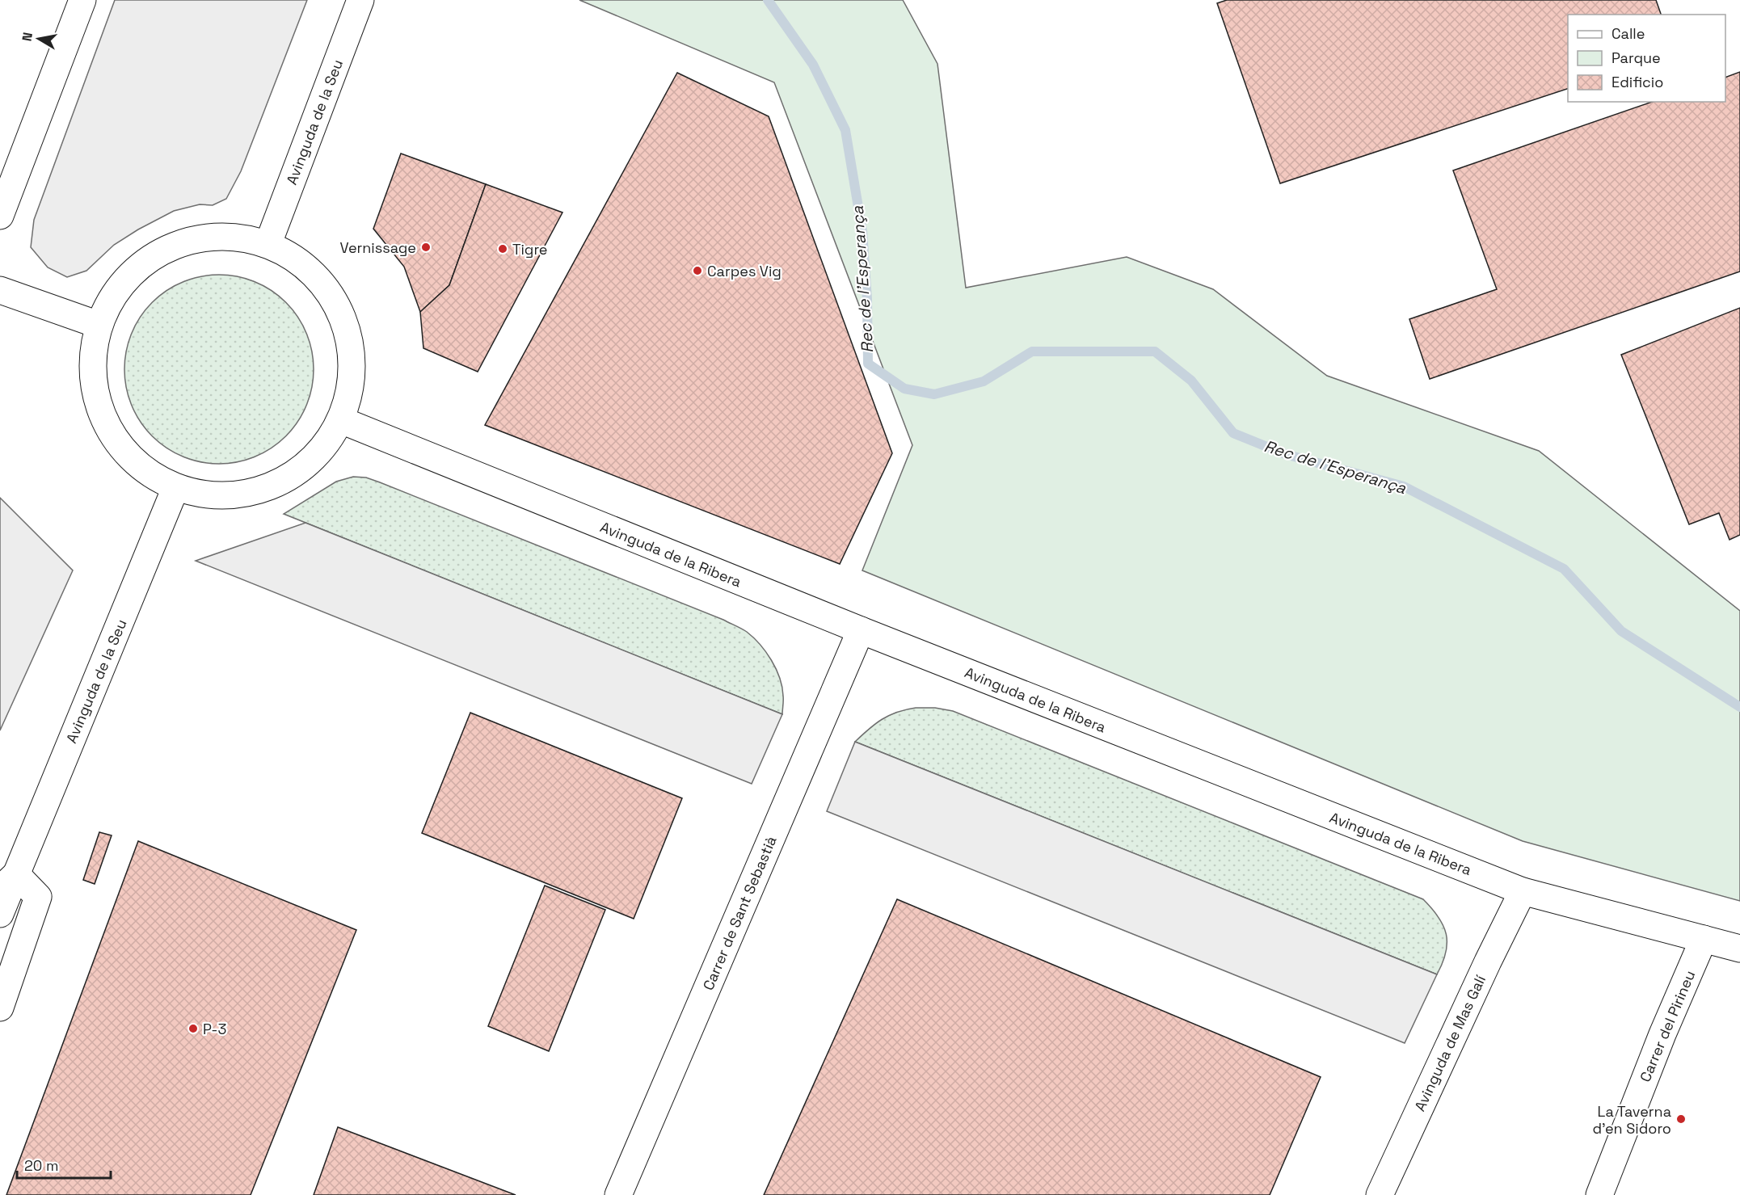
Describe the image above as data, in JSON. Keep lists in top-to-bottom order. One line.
{"streets":{"street":["Avinguda de la Seu","Avinguda de la Ribera","Carrer de Sant Sebastià","Carrer del Pirineu","Avinguda de Mas Galí"]},"crossings":[["Avinguda de la Ribera","Carrer de Sant Sebastià"],["Avinguda de la Ribera","Carrer del Pirineu"],["Avinguda de la Ribera","Avinguda de Mas Galí"]],"water":["Rec de l'Esperança"],"places":["Vernissage","Tigre","Carpes Vig","P-3","La Taverna d'en Sidoro"],"legend":["Calle","Parque","Edificio"],"scale_bar":"20 m","north":"left"}
